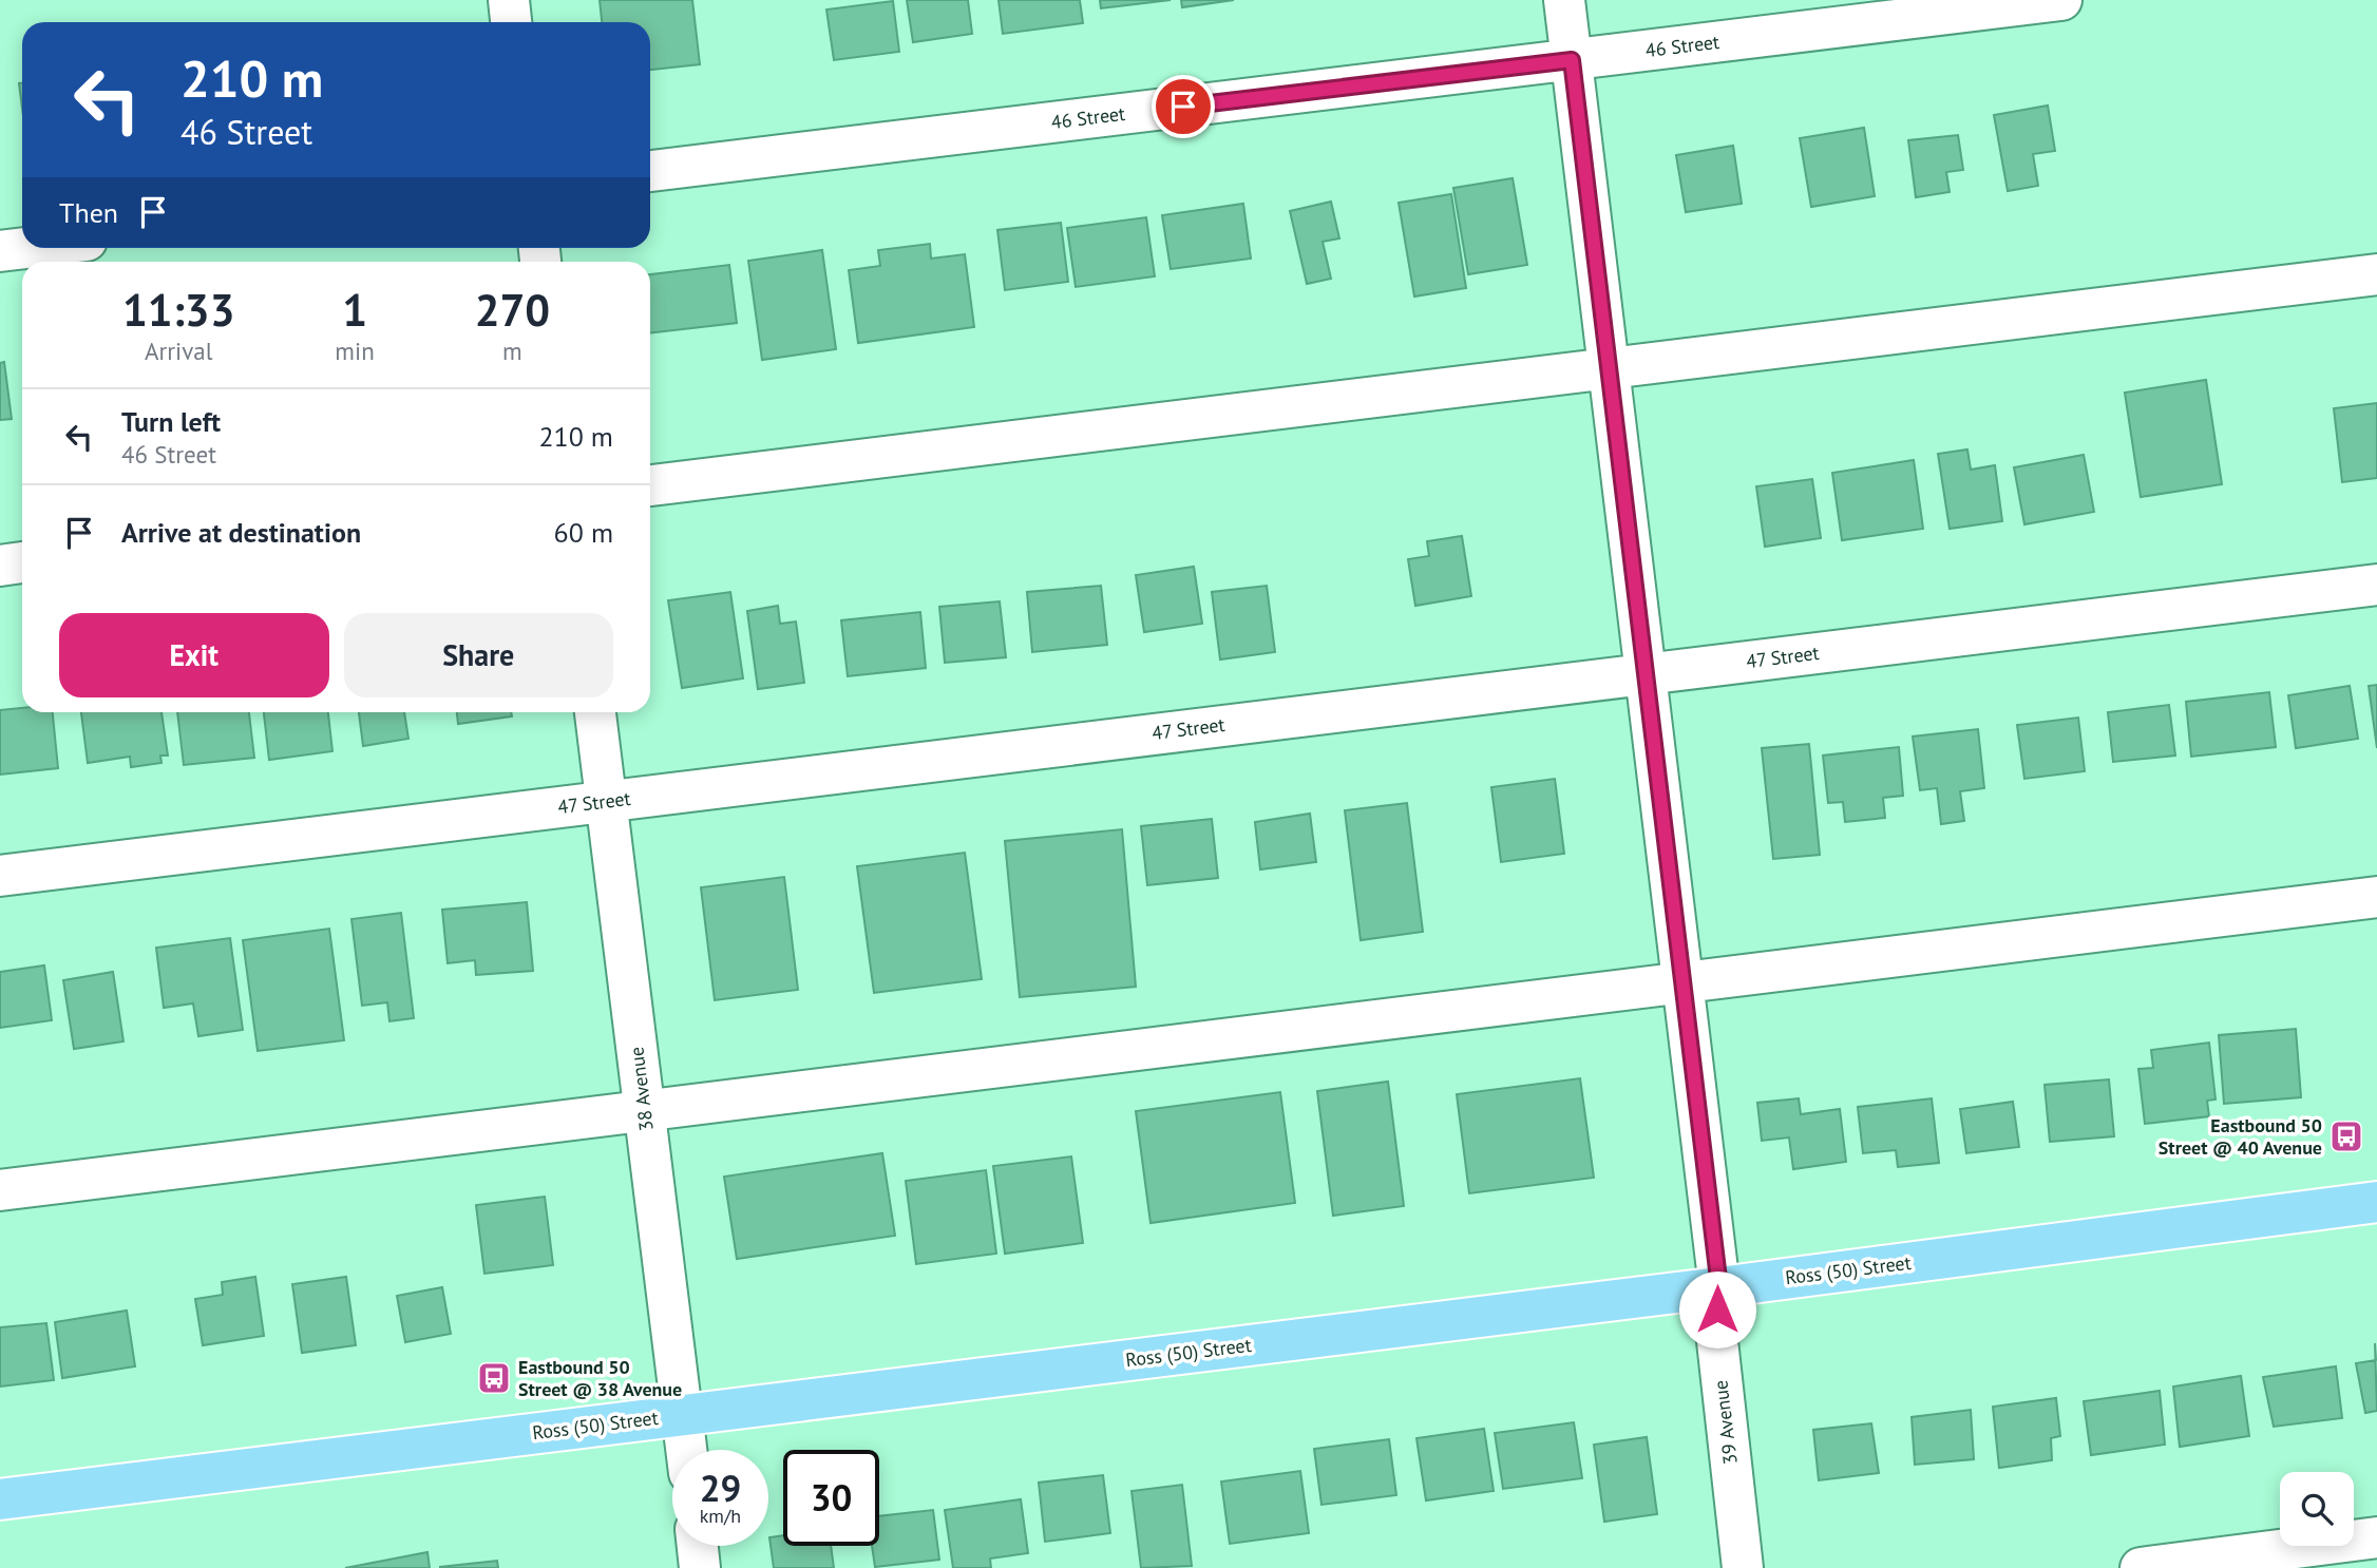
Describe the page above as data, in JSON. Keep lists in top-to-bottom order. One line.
{"streets":{"main road":["Ross (50) Street"],"street":["46 Street","47 Street","38 Avenue","39 Avenue"]},"crossings":[["46 Street","39 Avenue"],["47 Street","38 Avenue"],["47 Street","39 Avenue"],["38 Avenue","Ross (50) Street"],["Ross (50) Street","39 Avenue"]],"places":{"bus stop":["Eastbound 50 Street @ 40 Avenue","Eastbound 50 Street @ 38 Avenue"]},"page":{"turn":["210 m","46 Street"],"then":"Then","eta":["11:33","Arrival","1","min","270","m"],"list":[{"name":"Turn left","note":"46 Street","value":"210 m"},{"name":"Arrive at destination","value":"60 m"}],"buttons":["Exit","Share"],"speed":"29 km/h","limit":"30"}}
